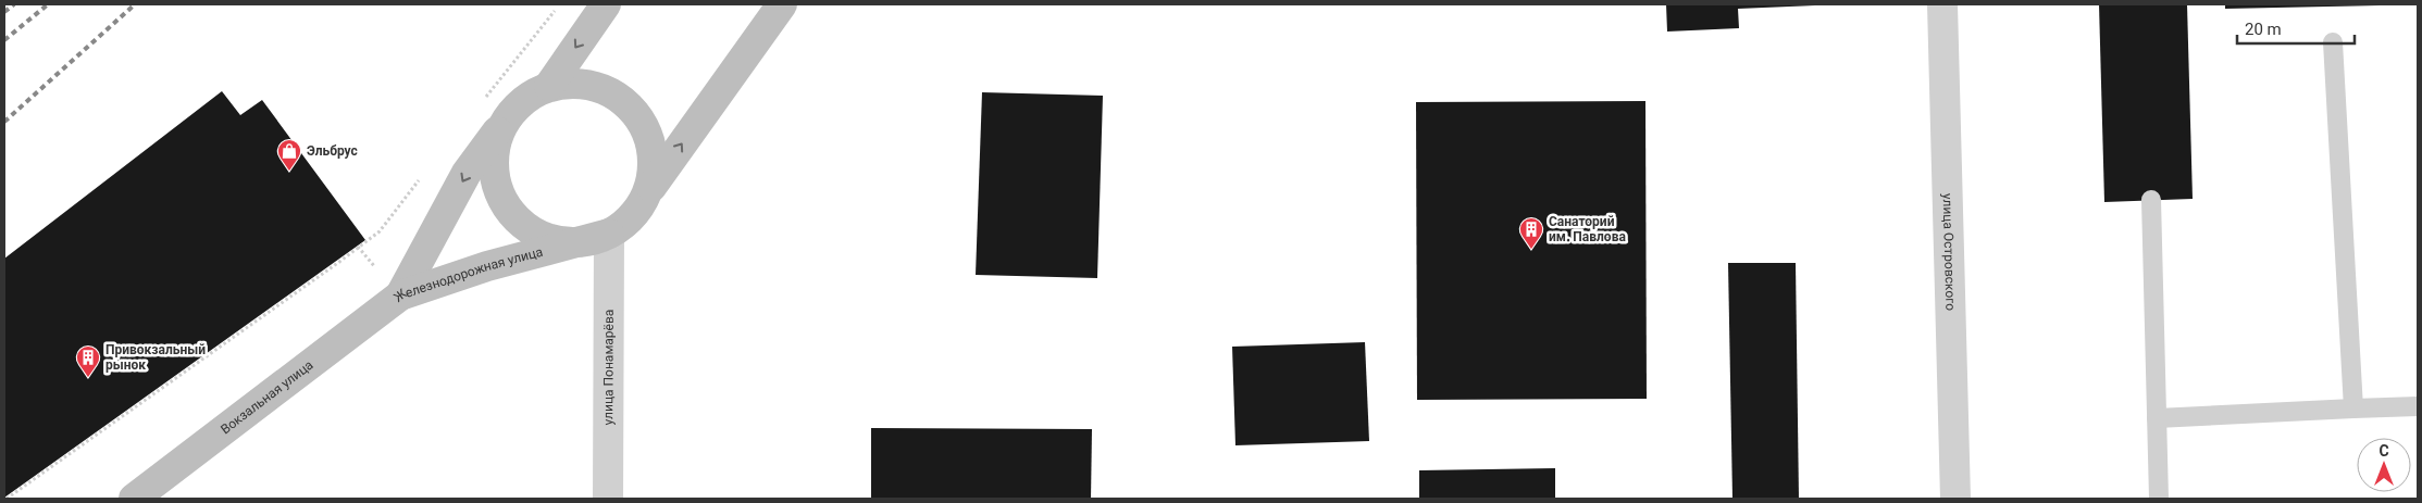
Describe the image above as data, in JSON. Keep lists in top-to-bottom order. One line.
{"streets":{"main road":["Железнодорожная улица","Вокзальная улица"],"street":["улица Островского","улица Понамарёва"]},"crossings":[["Железнодорожная улица","улица Понамарёва"],["Железнодорожная улица","Вокзальная улица"]],"places":{"shop":["Эльбрус"],"building":["Санаторий им. Павлова","Привокзальный рынок"]},"scale_bar":"20 m","north":"top"}
